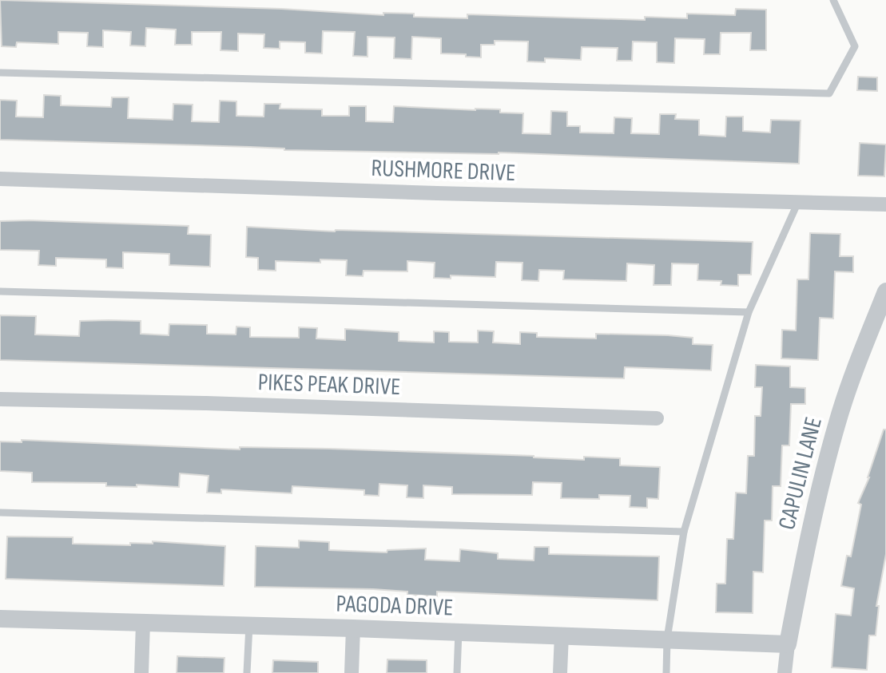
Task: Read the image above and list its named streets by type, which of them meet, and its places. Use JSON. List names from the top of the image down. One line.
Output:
{"streets":{"street":["RUSHMORE DRIVE","PIKES PEAK DRIVE","CAPULIN LANE","PAGODA DRIVE"]},"crossings":[["CAPULIN LANE","PAGODA DRIVE"]]}
